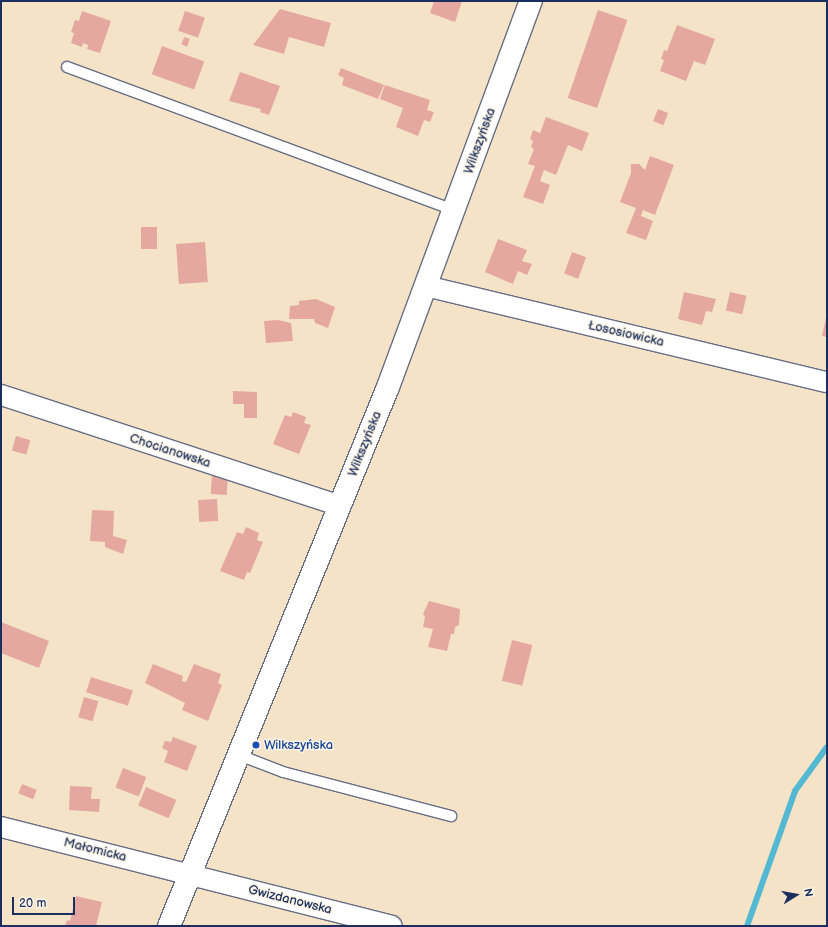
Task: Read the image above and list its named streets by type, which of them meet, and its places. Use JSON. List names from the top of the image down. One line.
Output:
{"streets":{"street":["Wilkszyńska","Łososiowicka","Chocianowska","Małomicka","Gwizdanowska"]},"crossings":[["Wilkszyńska","Łososiowicka"],["Wilkszyńska","Chocianowska"],["Wilkszyńska","Małomicka"],["Wilkszyńska","Gwizdanowska"],["Małomicka","Gwizdanowska"]],"places":["Wilkszyńska"],"scale_bar":"20 m","north":"right"}
